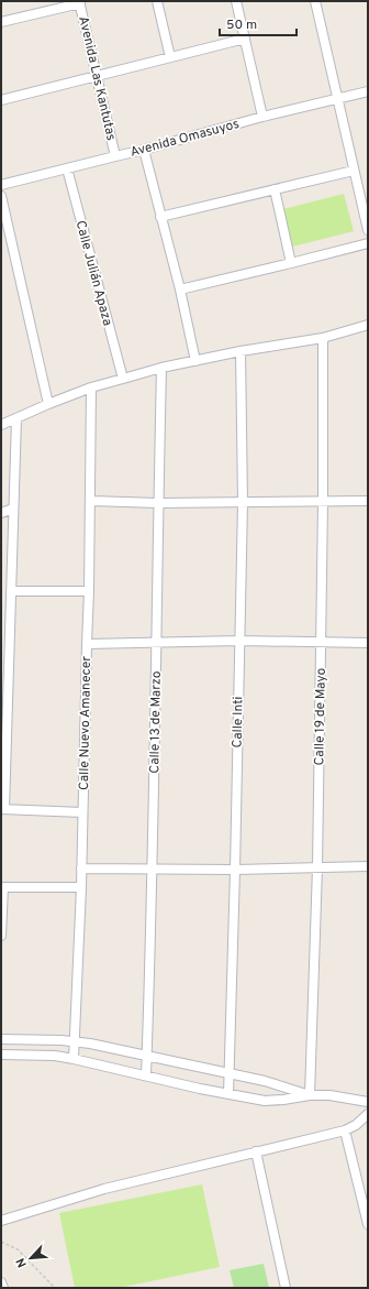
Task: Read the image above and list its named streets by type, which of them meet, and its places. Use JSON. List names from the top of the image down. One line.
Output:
{"streets":{"street":["Avenida Las Kantutas","Avenida Omasuyos","Calle Julián Apaza","Calle 19 de Mayo","Calle 13 de Marzo","Calle Inti","Calle Nuevo Amanecer"]},"crossings":[["Avenida Las Kantutas","Avenida Omasuyos"],["Avenida Omasuyos","Calle Julián Apaza"]],"scale_bar":"50 m","north":"bottom left"}
